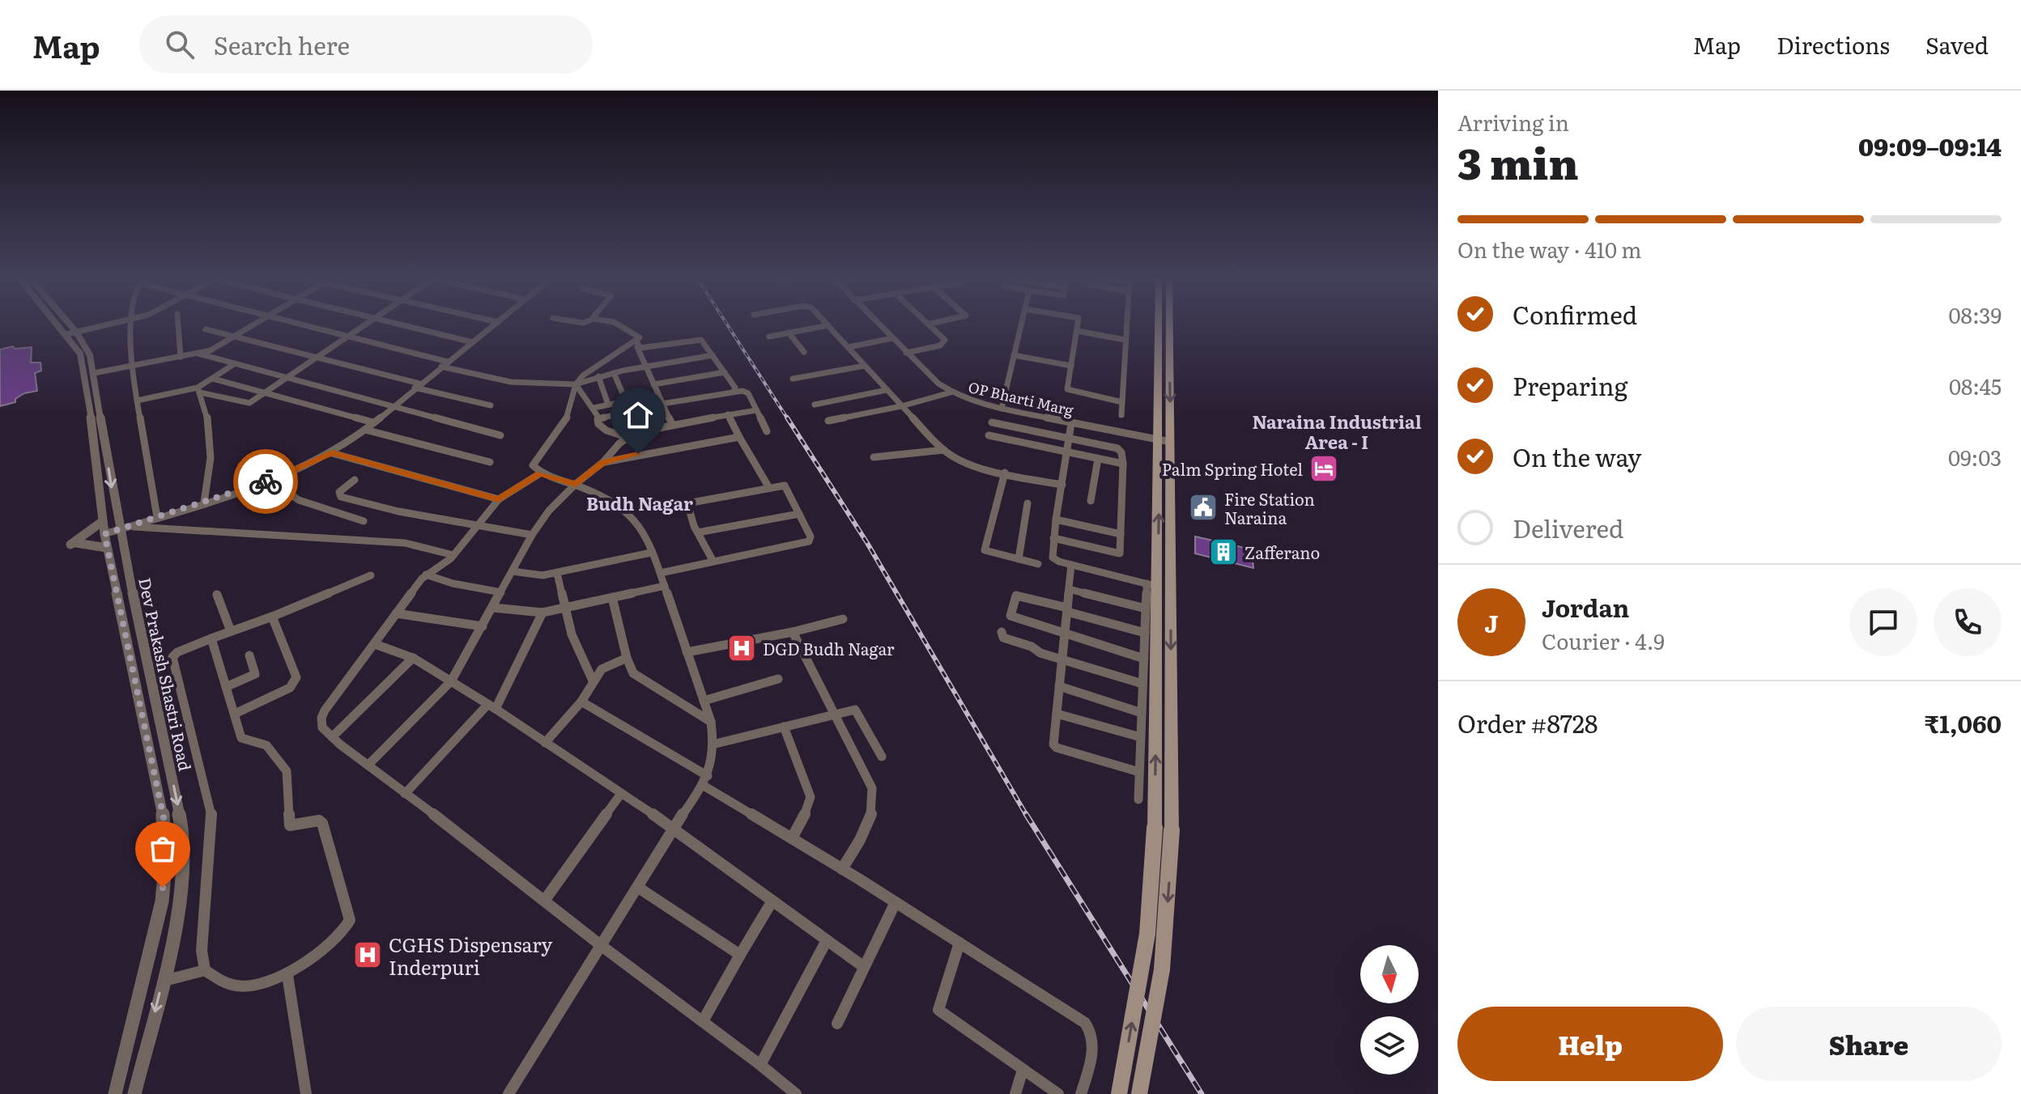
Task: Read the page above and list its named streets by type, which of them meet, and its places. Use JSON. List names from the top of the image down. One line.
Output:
{"streets":{"street":["OP Bharti Marg","Dev Prakash Shastri Road"]},"districts":["Naraina Industrial Area - I","Budh Nagar"],"places":{"hotel":["Palm Spring Hotel"],"public building":["Fire Station Naraina"],"building":["Zafferano"],"hospital":["DGD Budh Nagar","CGHS Dispensary Inderpuri"]},"north":"bottom","page":{"header":"Map","search":"Search here","nav":["Map","Directions","Saved"],"heading":["3 min","Arriving in","09:09–09:14"],"panel":["Jordan","Courier · 4.9","Order #8728","₹1,060"],"bar":"On the way · 410 m","list":[["Confirmed","08:39"],["Preparing","08:45"],["On the way","09:03"],"Delivered"],"round":"J","buttons":["Help","Share"]}}
